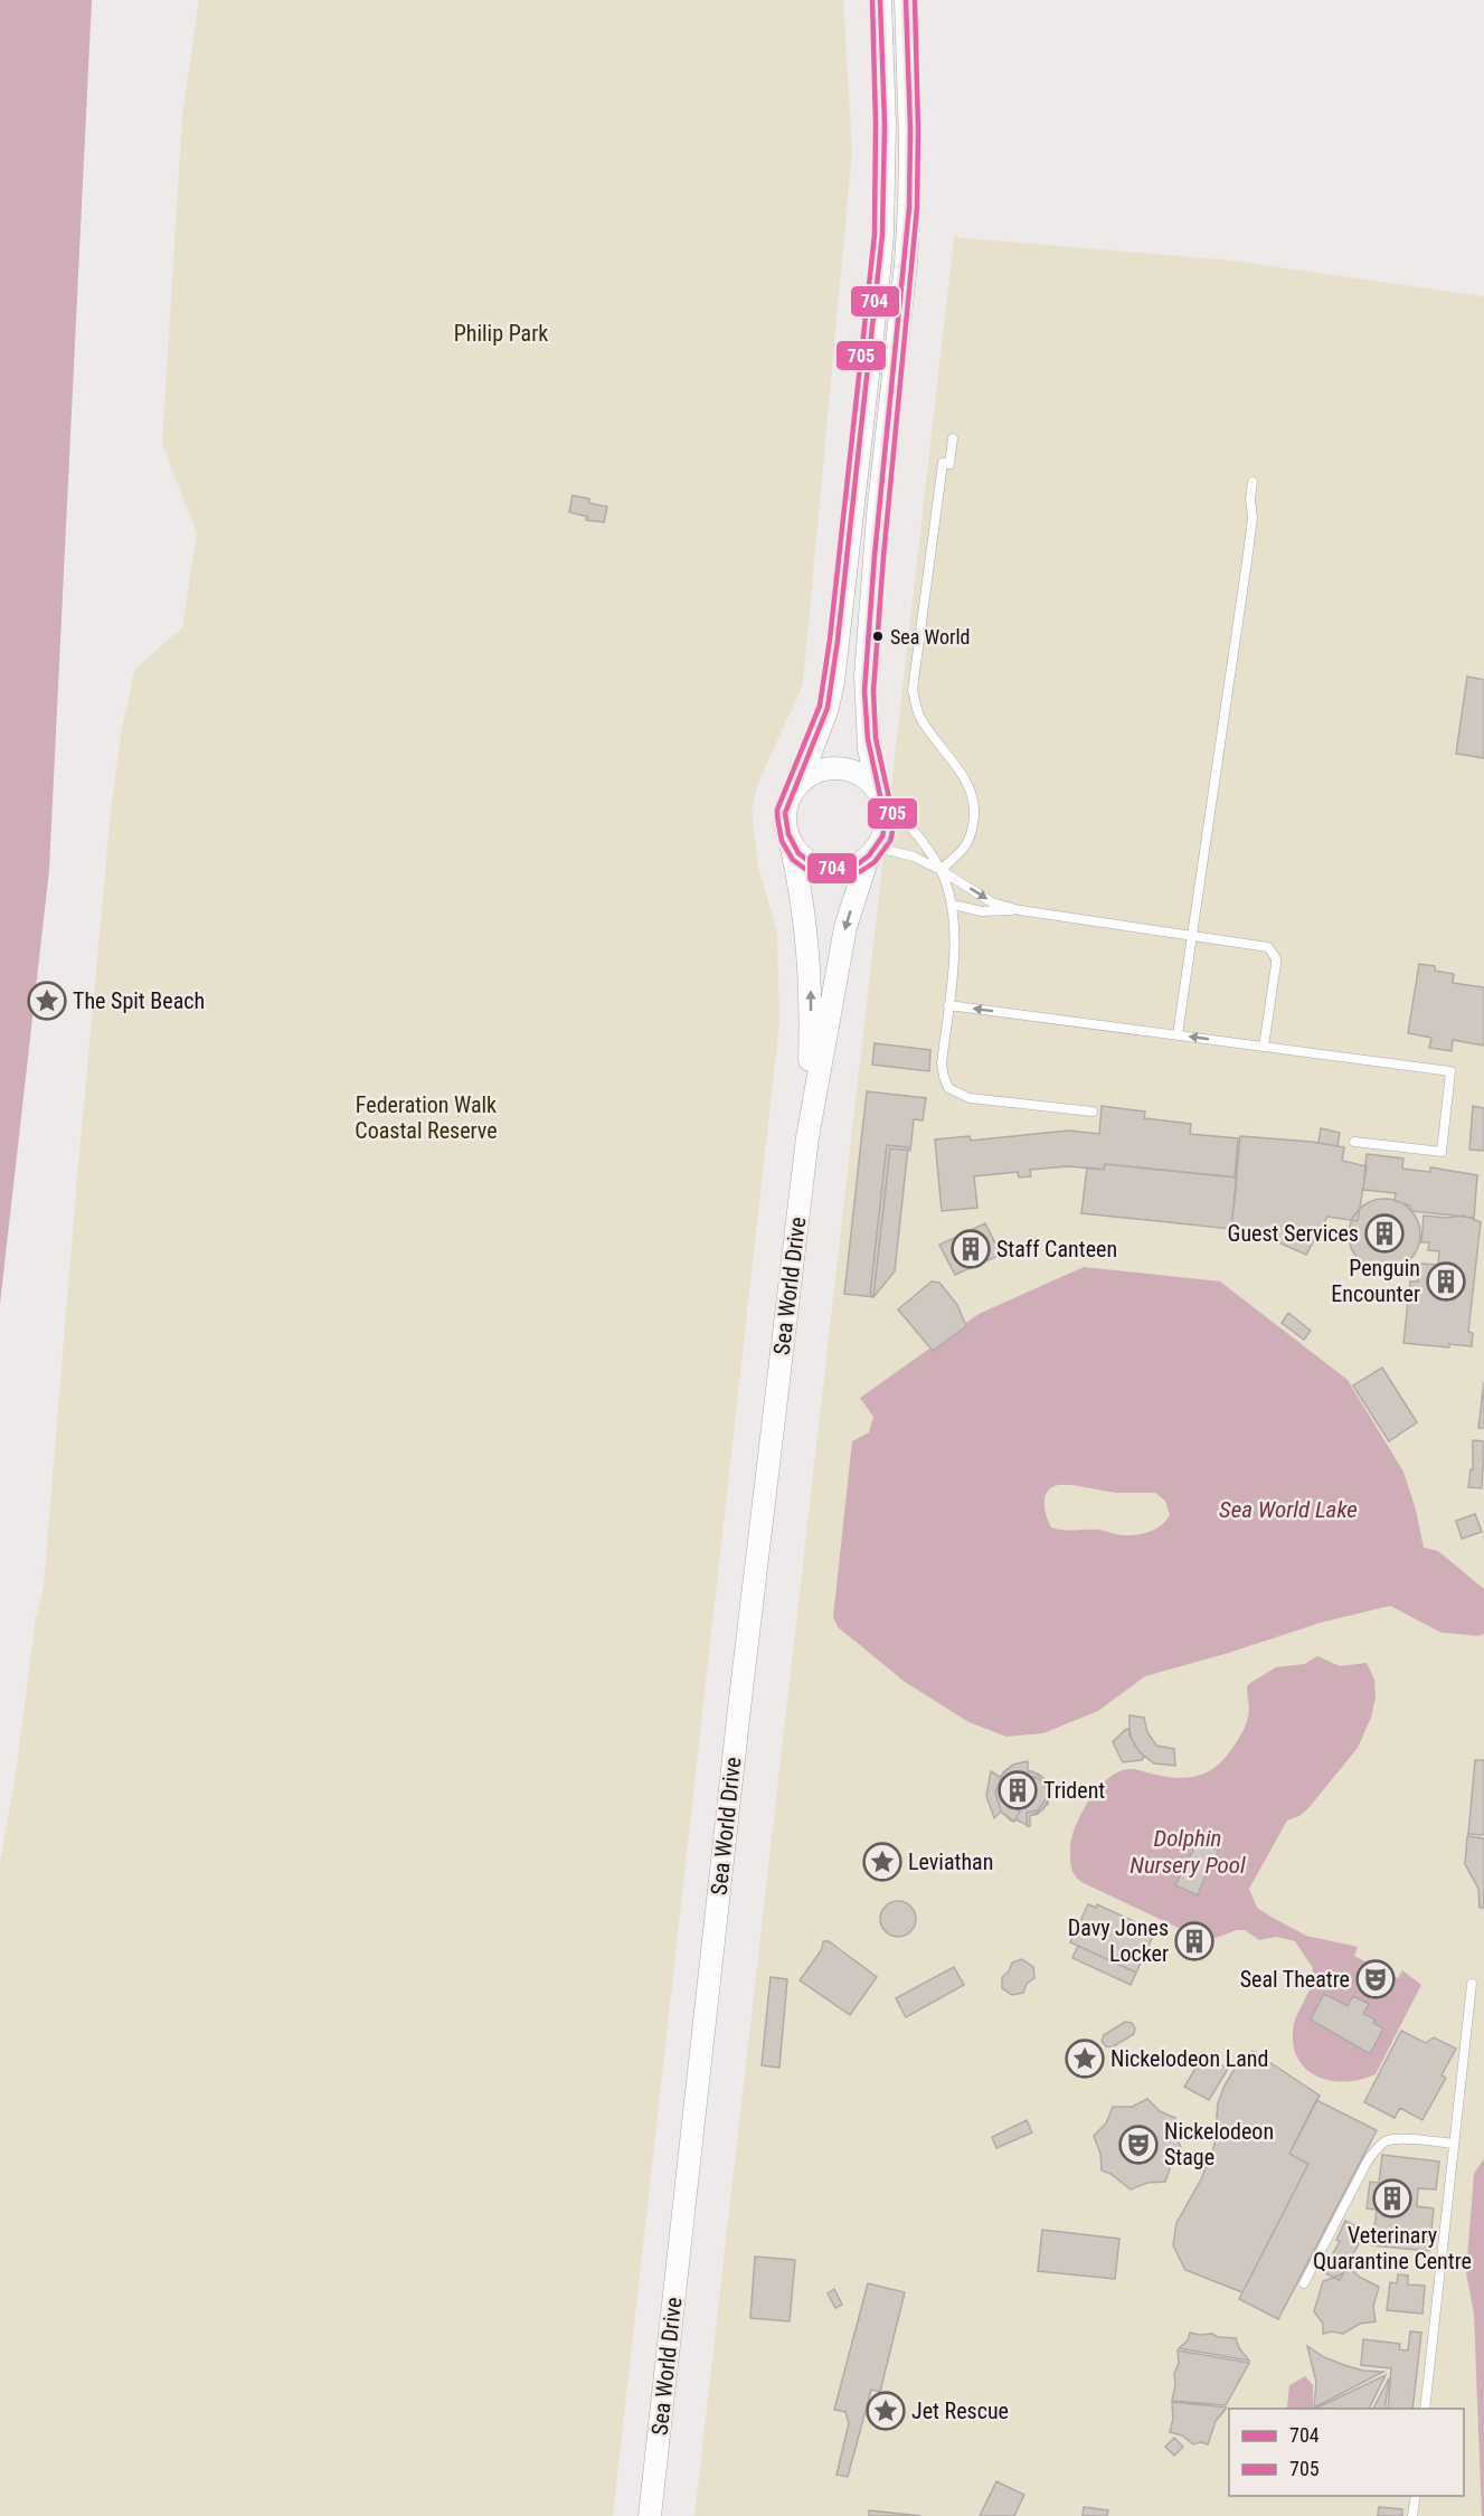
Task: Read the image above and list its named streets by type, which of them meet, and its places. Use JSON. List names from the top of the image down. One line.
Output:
{"streets":{"street":["Sea World Drive"]},"water":["Sea World Lake","Dolphin Nursery Pool"],"parks":["Philip Park","Federation Walk Coastal Reserve"],"places":{"other":["Sea World"],"place":["The Spit Beach","Leviathan","Nickelodeon Land","Jet Rescue"],"building":["Guest Services","Staff Canteen","Penguin Encounter","Trident","Davy Jones Locker","Veterinary Quarantine Centre"],"theatre":["Seal Theatre","Nickelodeon Stage"]},"lines":["transit line 704","transit line 705"],"legend":["704","705"]}
